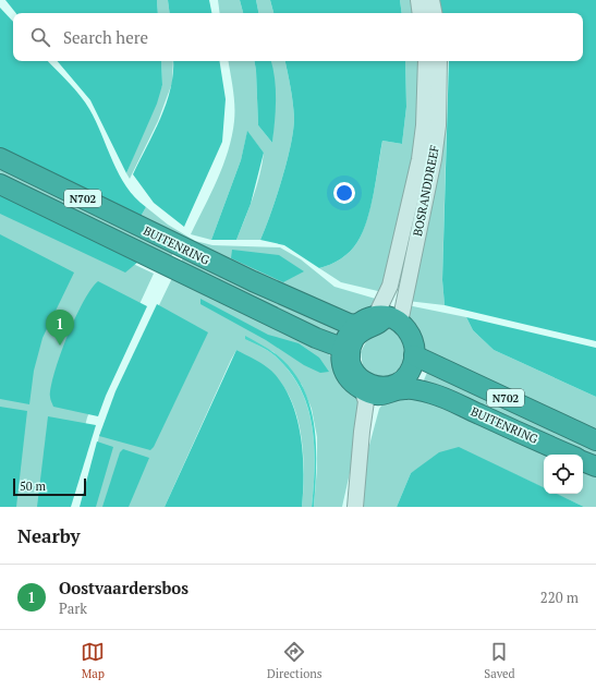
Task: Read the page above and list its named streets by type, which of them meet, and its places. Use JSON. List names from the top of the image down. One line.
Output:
{"streets":{"highway":["N702","BUITENRING"],"main road":["BOSRANDDREEF"]},"crossings":[["BOSRANDDREEF","N702"],["BOSRANDDREEF","BUITENRING"],["N702","BUITENRING"]],"scale_bar":"50 m","page":{"search":"Search here","pins":"1","scale":"50 m","heading":"Nearby","list":[{"mark":"1","name":"Oostvaardersbos","note":"Park","value":"220 m"}],"nav":["Map","Directions","Saved"]}}
